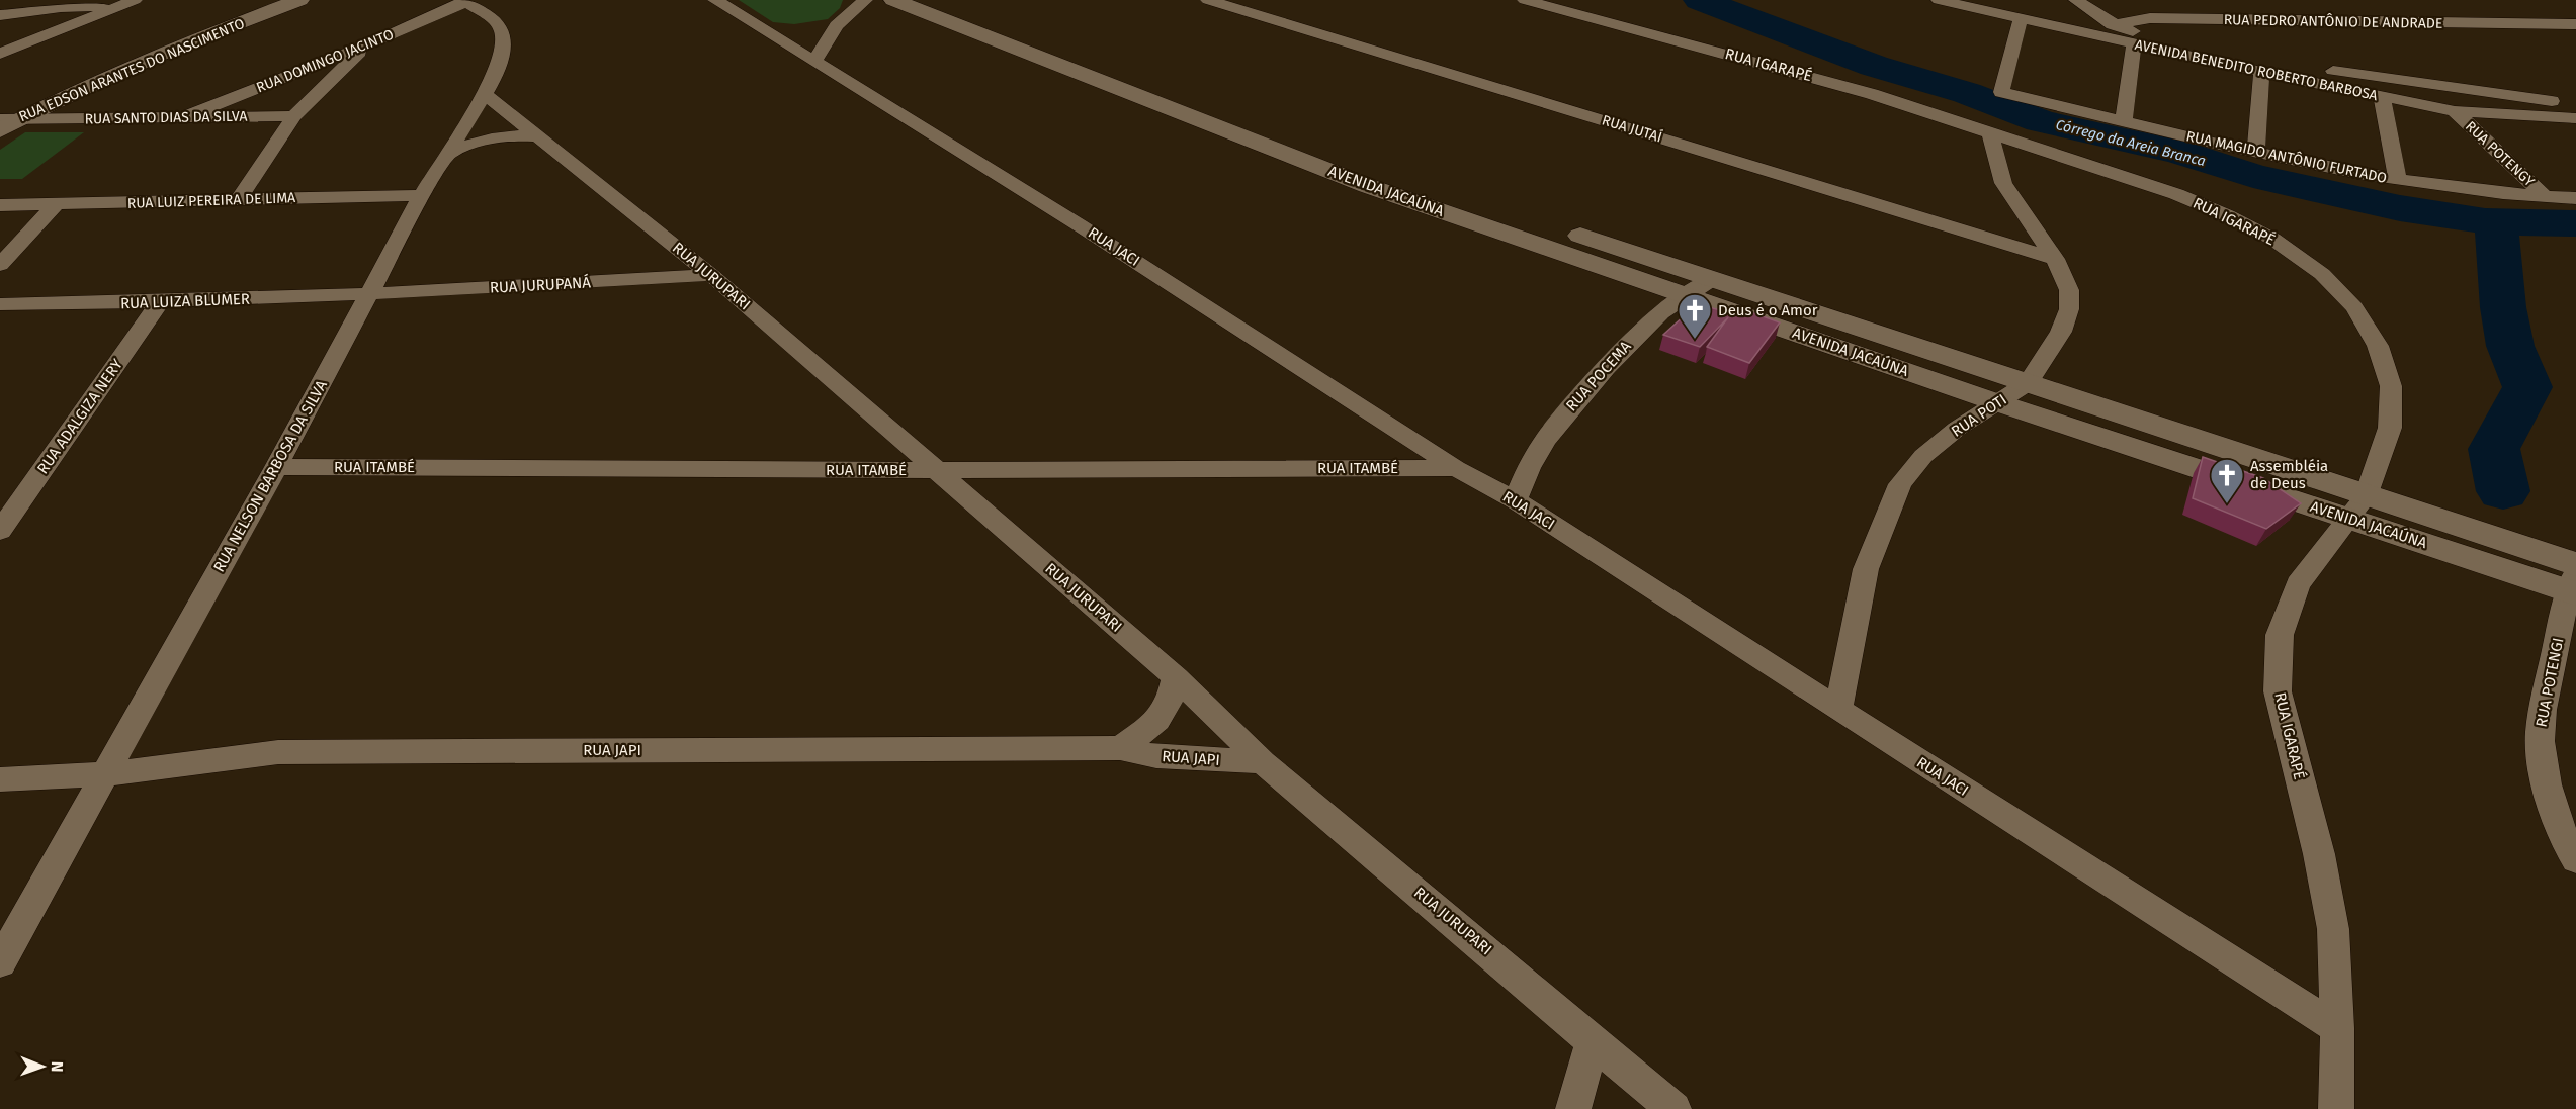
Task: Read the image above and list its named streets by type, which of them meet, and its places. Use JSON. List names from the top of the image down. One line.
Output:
{"streets":{"street":["RUA PEDRO ANTÔNIO DE ANDRADE","RUA DOMINGO JACINTO","RUA IGARAPÉ","RUA EDSON ARANTES DO NASCIMENTO","AVENIDA BENEDITO ROBERTO BARBOSA","RUA SANTO DIAS DA SILVA","RUA JUTAÍ","RUA POTENGY","RUA MAGIDO ANTÔNIO FURTADO","AVENIDA JACAÚNA","RUA LUIZ PEREIRA DE LIMA","RUA JACI","RUA JURUPARI","RUA JURUPANÁ","RUA LUIZA BLUMER","RUA POCEMA","RUA POTI","RUA ADALGIZA NERY","RUA ITAMBÉ","RUA NELSON BARBOSA DA SILVA","RUA POTENGI","RUA JAPI"]},"crossings":[["RUA PEDRO ANTÔNIO DE ANDRADE","AVENIDA BENEDITO ROBERTO BARBOSA"],["RUA DOMINGO JACINTO","RUA SANTO DIAS DA SILVA"],["RUA DOMINGO JACINTO","RUA NELSON BARBOSA DA SILVA"],["RUA IGARAPÉ","AVENIDA JACAÚNA"],["RUA IGARAPÉ","RUA JACI"],["RUA IGARAPÉ","RUA POTI"],["RUA EDSON ARANTES DO NASCIMENTO","RUA SANTO DIAS DA SILVA"],["AVENIDA BENEDITO ROBERTO BARBOSA","RUA POTENGY"],["AVENIDA BENEDITO ROBERTO BARBOSA","RUA MAGIDO ANTÔNIO FURTADO"],["RUA JUTAÍ","RUA POTI"],["RUA POTENGY","RUA MAGIDO ANTÔNIO FURTADO"],["AVENIDA JACAÚNA","RUA POCEMA"],["AVENIDA JACAÚNA","RUA POTI"],["AVENIDA JACAÚNA","RUA POTENGI"],["RUA LUIZ PEREIRA DE LIMA","RUA NELSON BARBOSA DA SILVA"],["RUA JACI","RUA POCEMA"],["RUA JACI","RUA POTI"],["RUA JACI","RUA ITAMBÉ"],["RUA JURUPARI","RUA JURUPANÁ"],["RUA JURUPARI","RUA ITAMBÉ"],["RUA JURUPARI","RUA NELSON BARBOSA DA SILVA"],["RUA JURUPARI","RUA JAPI"],["RUA JURUPANÁ","RUA LUIZA BLUMER"],["RUA JURUPANÁ","RUA NELSON BARBOSA DA SILVA"],["RUA LUIZA BLUMER","RUA ADALGIZA NERY"],["RUA LUIZA BLUMER","RUA NELSON BARBOSA DA SILVA"],["RUA ITAMBÉ","RUA NELSON BARBOSA DA SILVA"],["RUA NELSON BARBOSA DA SILVA","RUA JAPI"]],"water":["Córrego da Areia Branca"],"places":{"church":["Deus é o Amor","Assembléia de Deus"]},"north":"right"}
